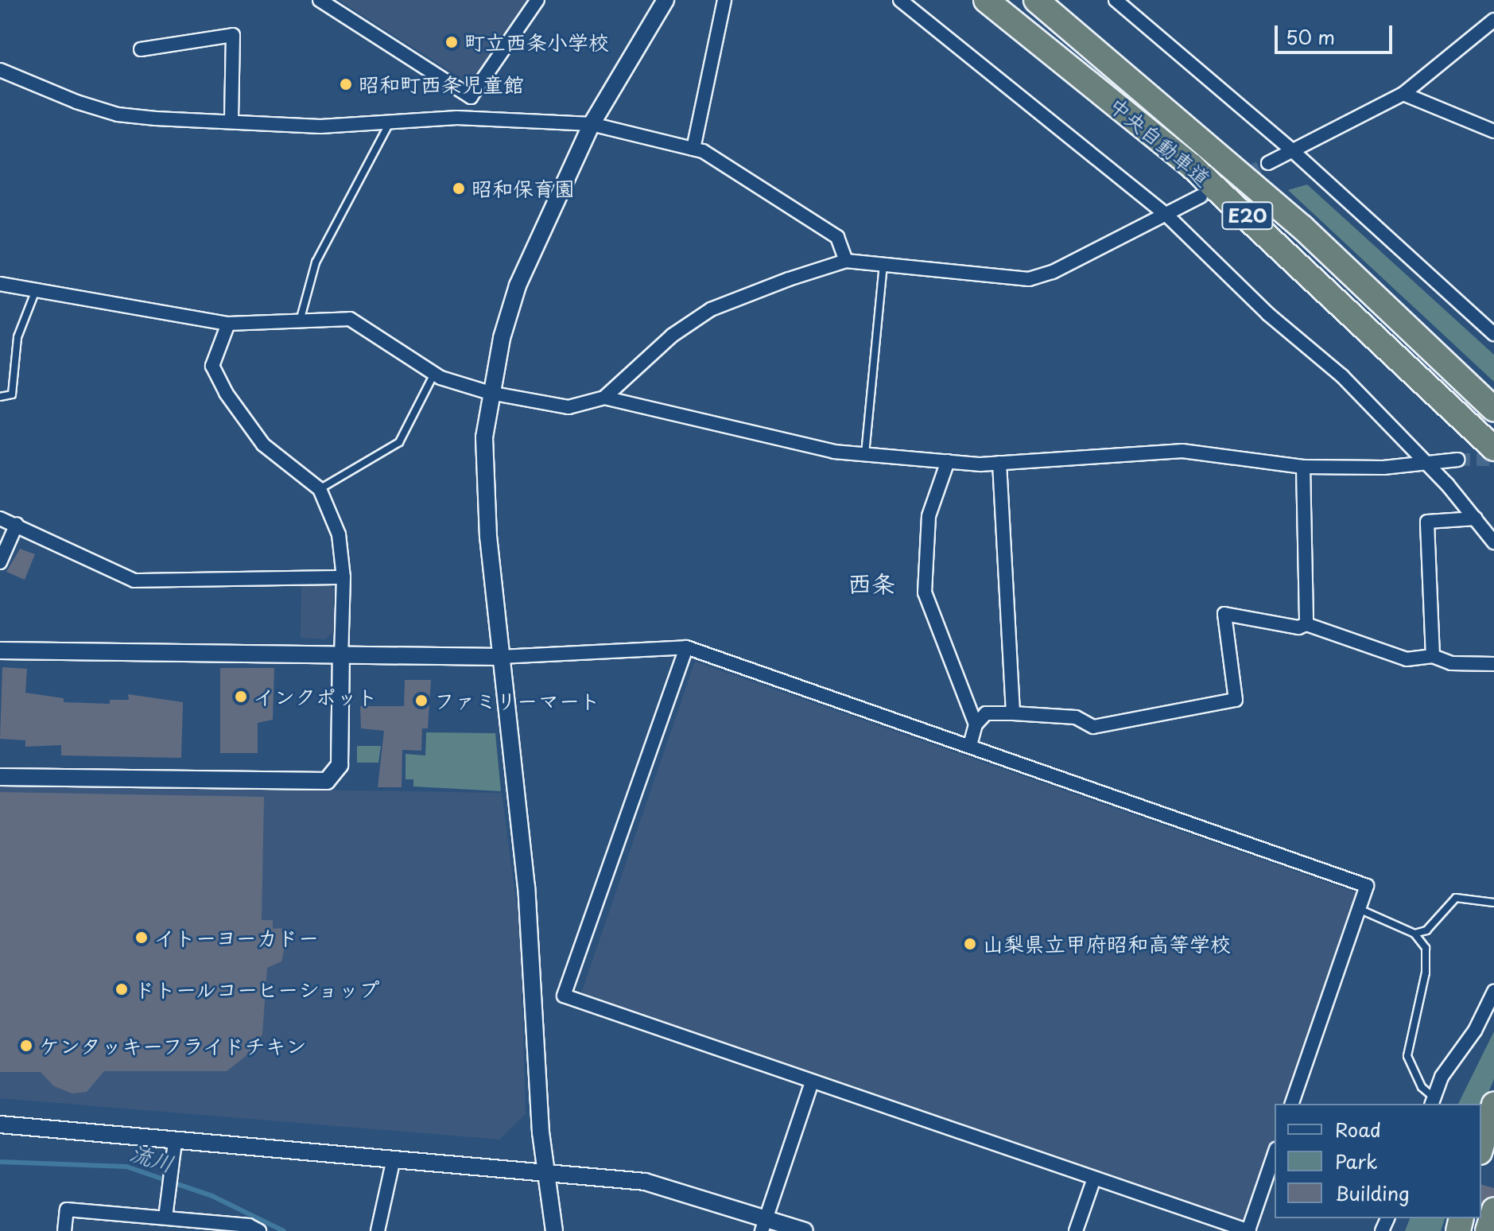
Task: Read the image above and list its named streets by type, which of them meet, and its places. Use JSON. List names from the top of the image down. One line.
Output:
{"streets":{"highway":["中央自動車道","E20"]},"districts":["西条"],"water":["流川"],"places":["町立西条小学校","昭和町西条児童館","昭和保育園","インクポット","ファミリーマート","イトーヨーカドー","山梨県立甲府昭和高等学校","ドトールコーヒーショップ","ケンタッキーフライドチキン"],"legend":["Road","Park","Building"],"scale_bar":"50 m"}
